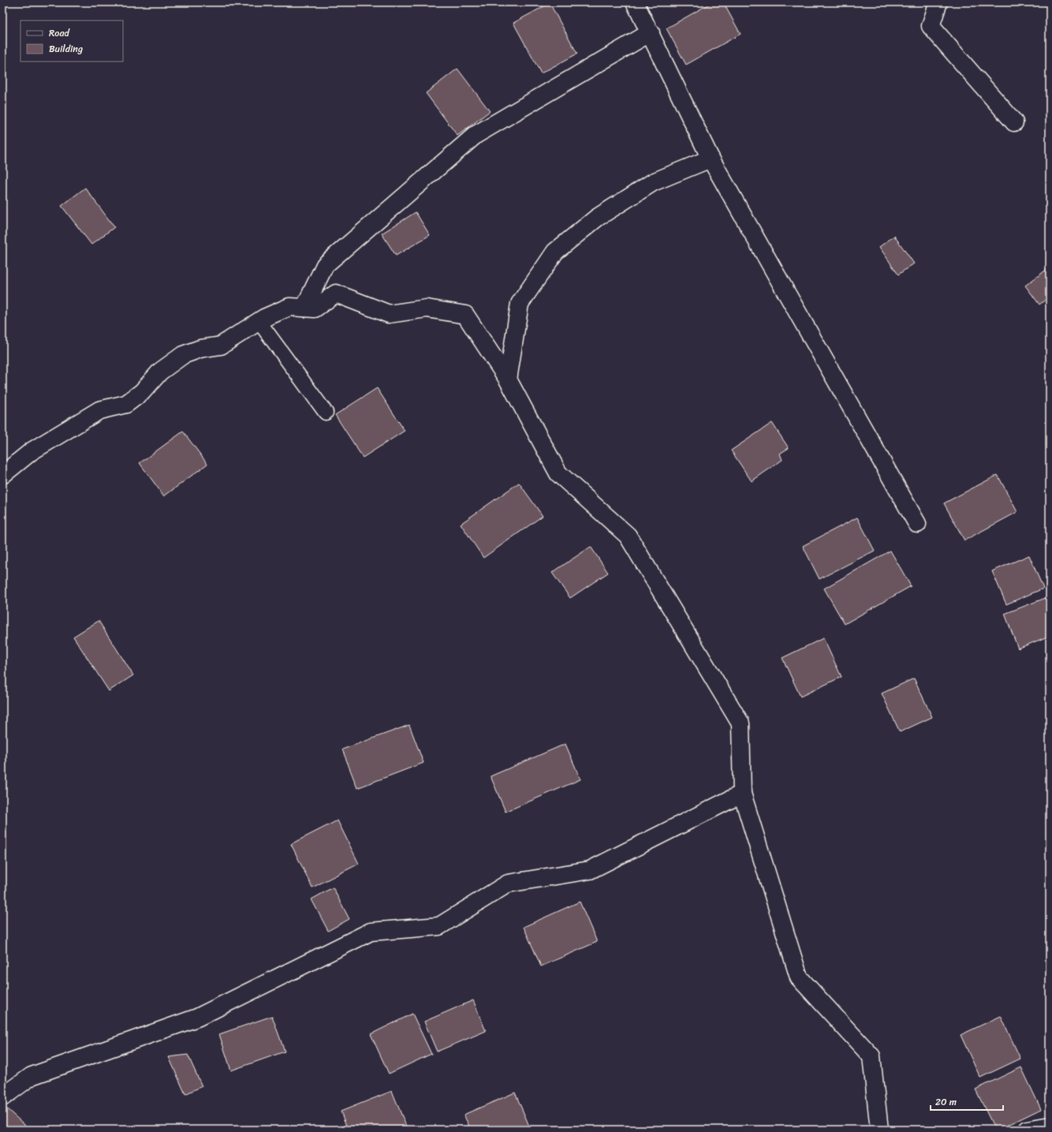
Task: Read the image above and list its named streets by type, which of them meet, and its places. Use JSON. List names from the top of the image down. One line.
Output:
{"legend":["Road","Building"],"scale_bar":"20 m"}
